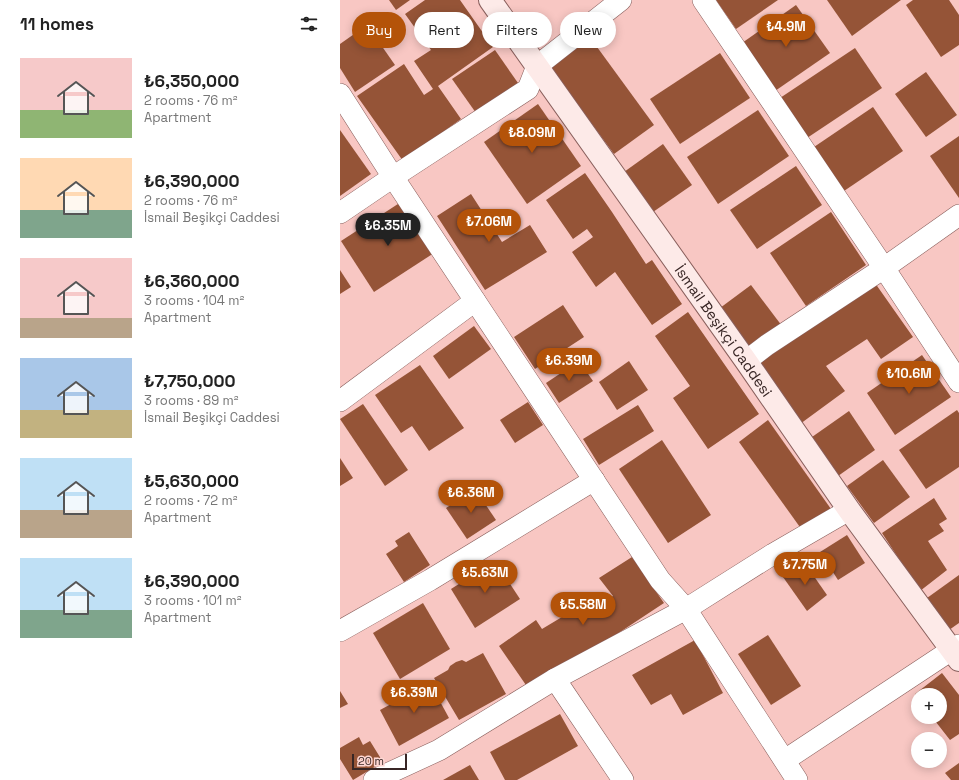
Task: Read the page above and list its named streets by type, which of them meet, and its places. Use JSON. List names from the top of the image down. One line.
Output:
{"streets":{"street":["İsmail Beşikçi Caddesi"]},"scale_bar":"20 m","page":{"heading":"11 homes","chip":["Buy","Rent","Filters","New"],"price":["₺4.9M","₺8.09M","₺7.06M","₺6.35M","₺6.39M","₺10.6M","₺6.36M","₺7.75M","₺5.63M","₺5.58M","₺6.39M"],"list":[{"name":"₺6,350,000","note":"2 rooms · 76 m² · Apartment"},{"name":"₺6,390,000","note":"2 rooms · 76 m² · İsmail Beşikçi Caddesi"},{"name":"₺6,360,000","note":"3 rooms · 104 m² · Apartment"},{"name":"₺7,750,000","note":"3 rooms · 89 m² · İsmail Beşikçi Caddesi"},{"name":"₺5,630,000","note":"2 rooms · 72 m² · Apartment"},{"name":"₺6,390,000","note":"3 rooms · 101 m² · Apartment"}],"map_buttons":["+","−"],"scale":"20 m"}}
